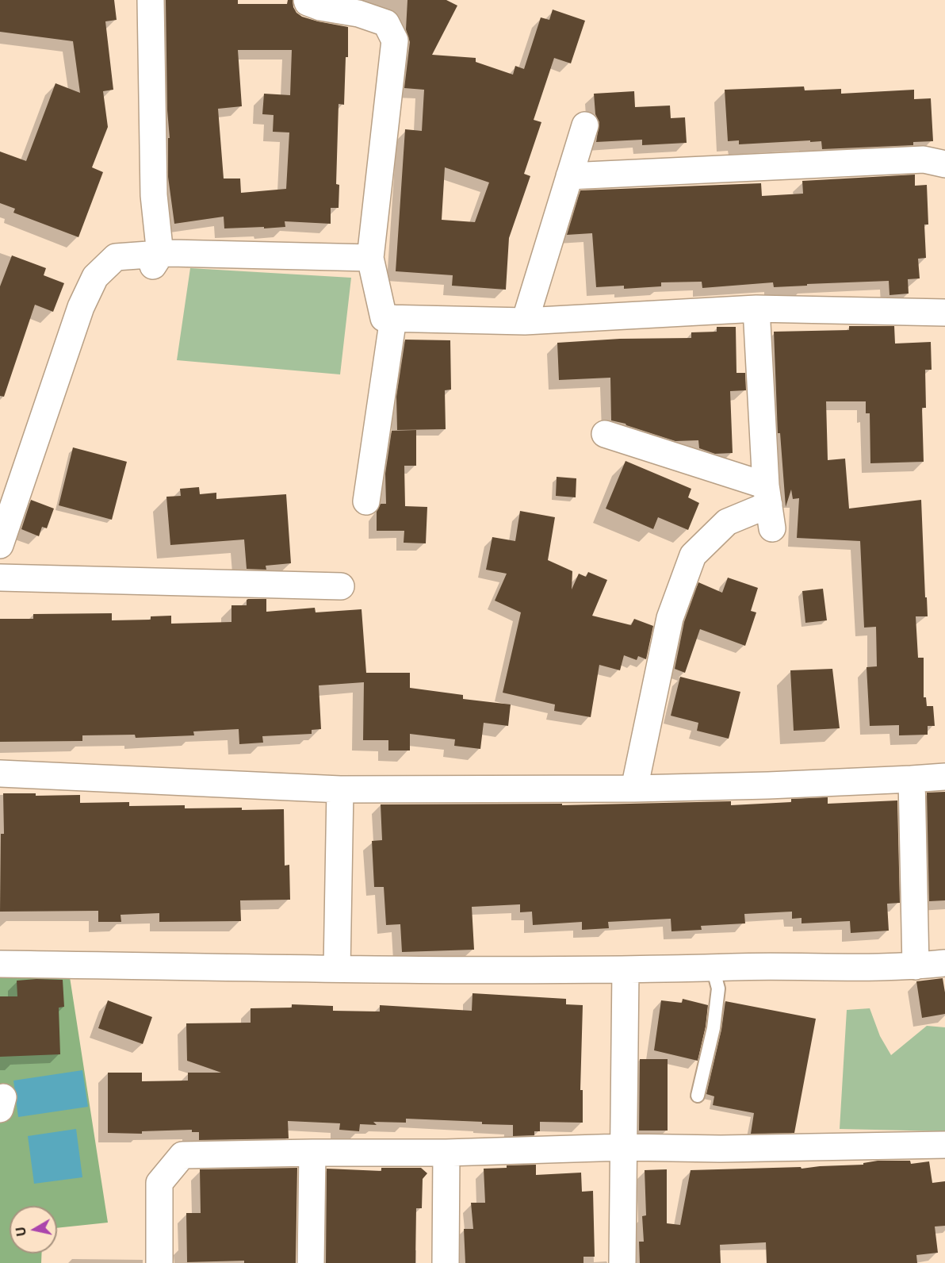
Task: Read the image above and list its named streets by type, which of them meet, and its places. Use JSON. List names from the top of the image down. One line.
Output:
{"north":"left"}
